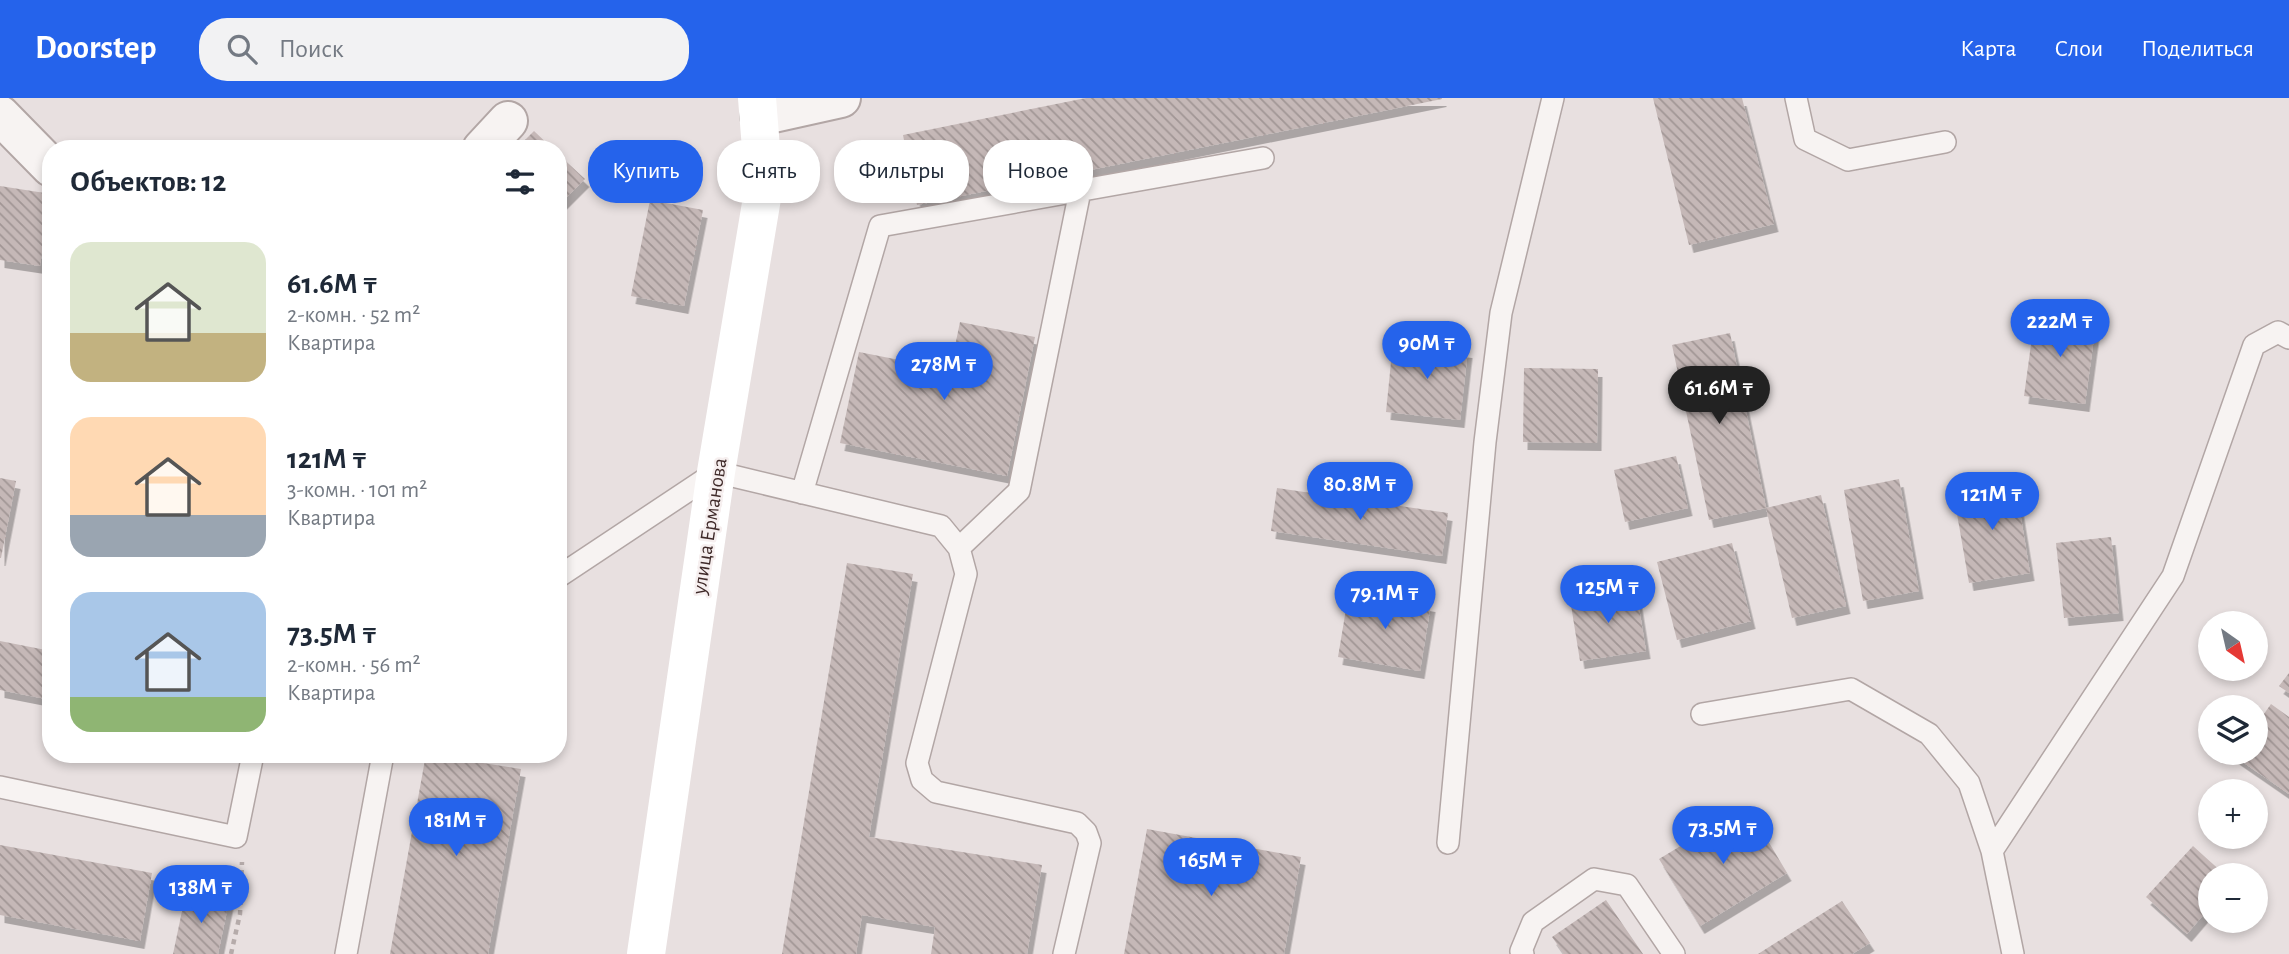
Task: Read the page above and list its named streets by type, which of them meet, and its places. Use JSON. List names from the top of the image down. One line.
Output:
{"streets":{"main road":["улица Ерманова"]},"north":"bottom right","page":{"header":"Doorstep","search":"Поиск","nav":["Карта","Слои","Поделиться"],"chip":["Купить","Снять","Фильтры","Новое"],"heading":"Объектов: 12","list":[{"name":"61.6M ₸","note":"2-комн. · 52 m² · Квартира"},{"name":"121M ₸","note":"3-комн. · 101 m² · Квартира"},{"name":"73.5M ₸","note":"2-комн. · 56 m² · Квартира"}],"price":["222M ₸","90M ₸","278M ₸","61.6M ₸","80.8M ₸","121M ₸","125M ₸","79.1M ₸","181M ₸","73.5M ₸","165M ₸","138M ₸"],"map_buttons":["+","−"]}}
